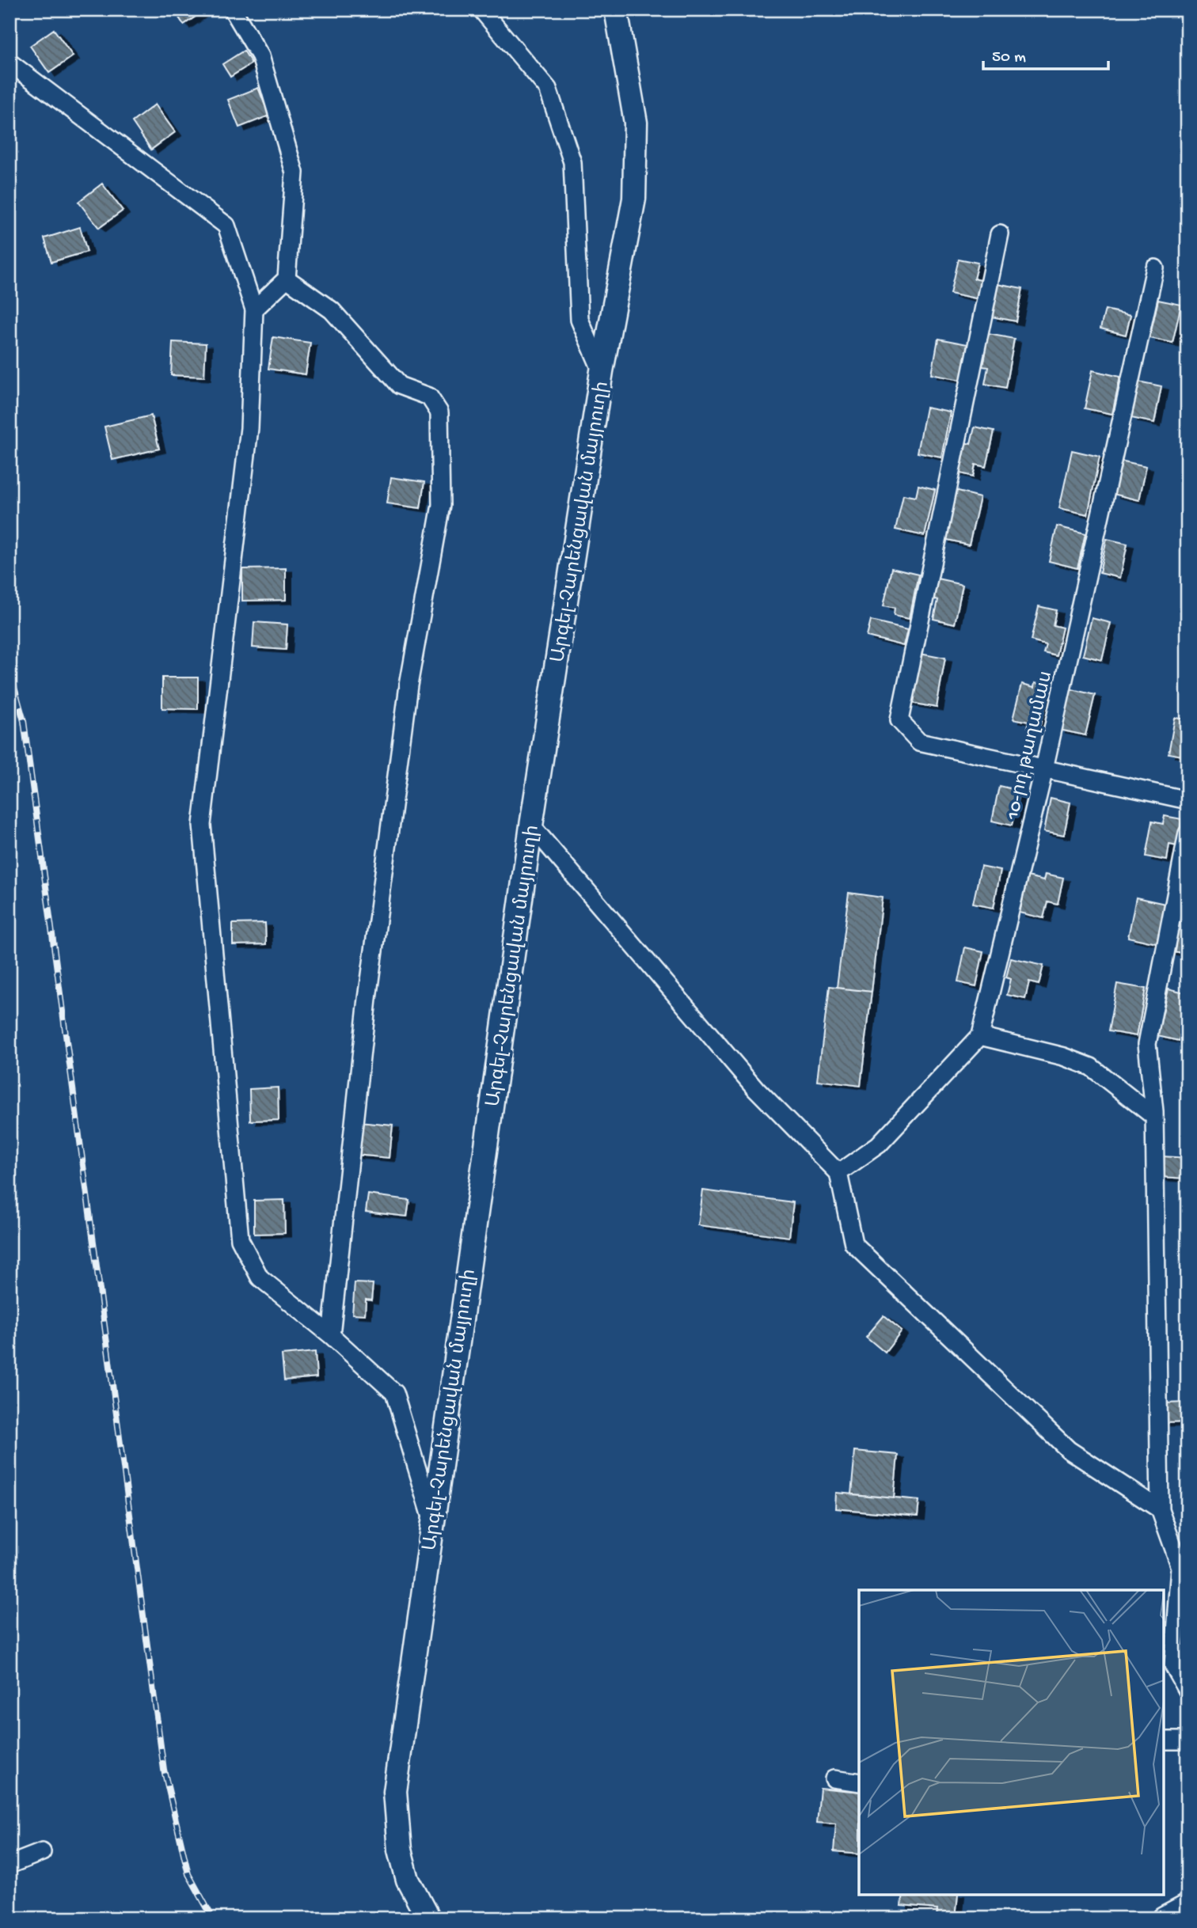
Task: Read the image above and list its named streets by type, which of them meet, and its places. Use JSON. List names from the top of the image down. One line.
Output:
{"streets":{"main road":["Արգել-Չարենցավան մայրուղի"],"street":["10-րդ թաղամաս"]},"scale_bar":"50 m"}
